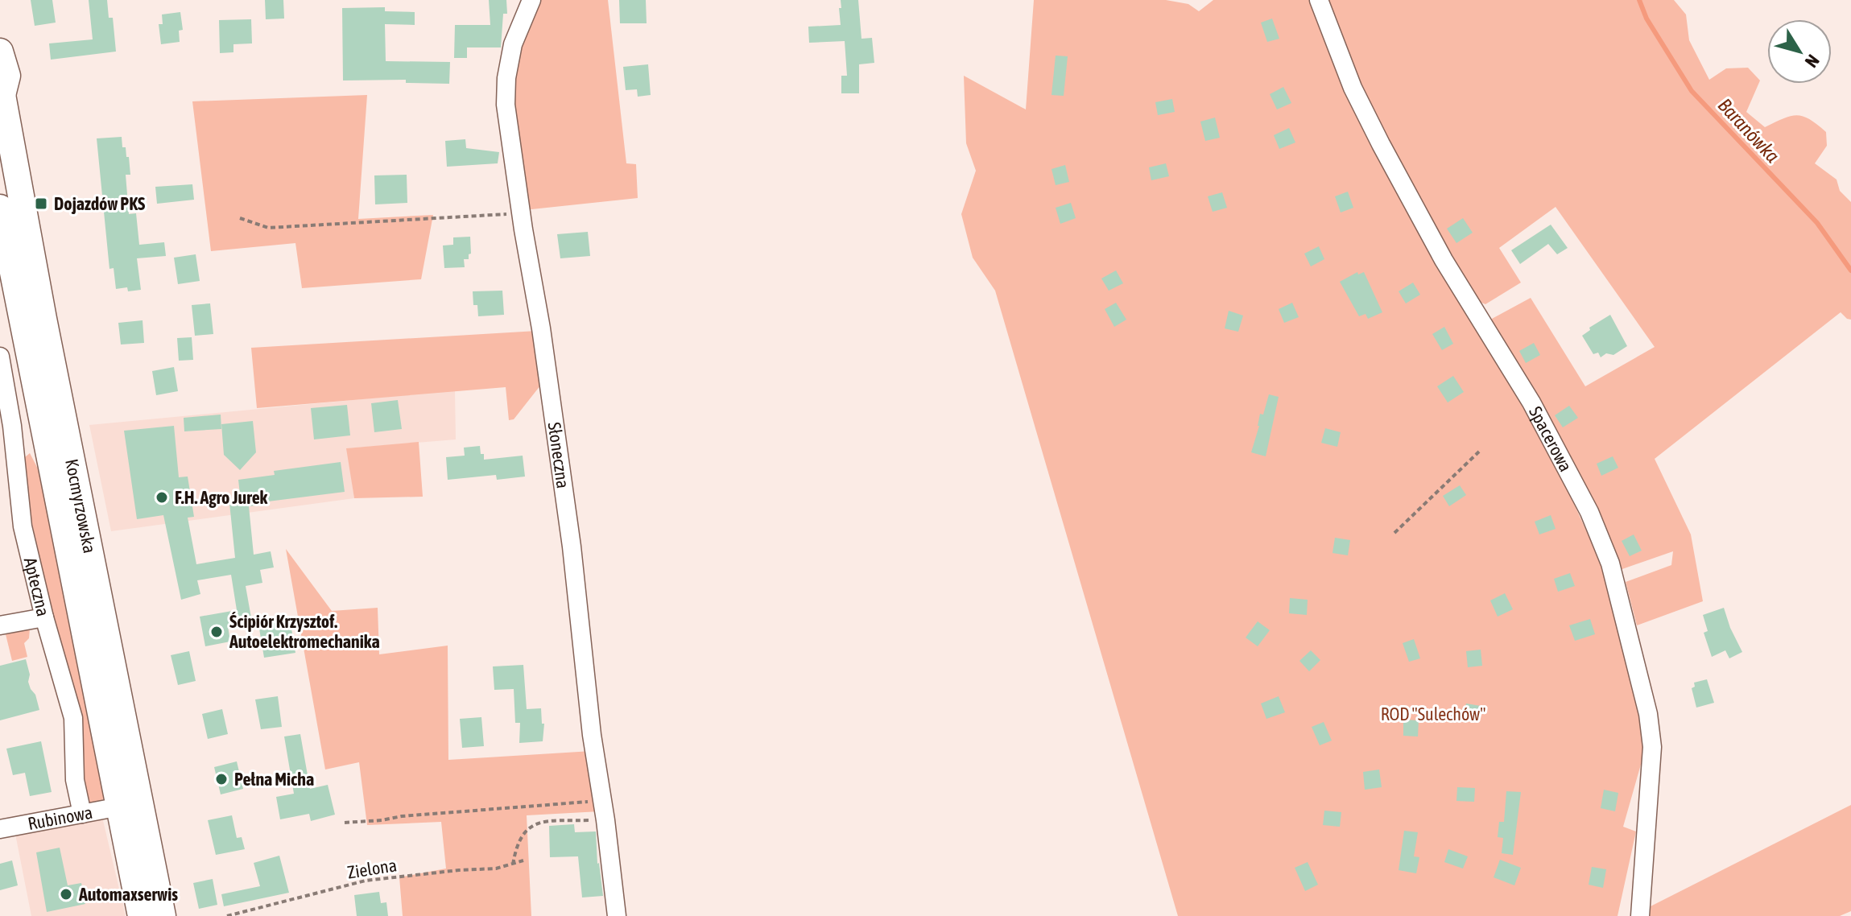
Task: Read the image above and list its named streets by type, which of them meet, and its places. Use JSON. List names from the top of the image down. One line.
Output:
{"streets":{"main road":["Kocmyrzowska"],"street":["Spacerowa","Słoneczna","Apteczna","Rubinowa"],"path":["Zielona"]},"crossings":[["Kocmyrzowska","Rubinowa"],["Apteczna","Rubinowa"]],"water":["Baranówka"],"parks":["ROD \"Sulechów\""],"places":{"transit":["Dojazdów PKS"],"other":["F.H. Agro Jurek","Ścipiór Krzysztof. Autoelektromechanika","Pełna Micha","Automaxserwis"]},"north":"bottom right"}
